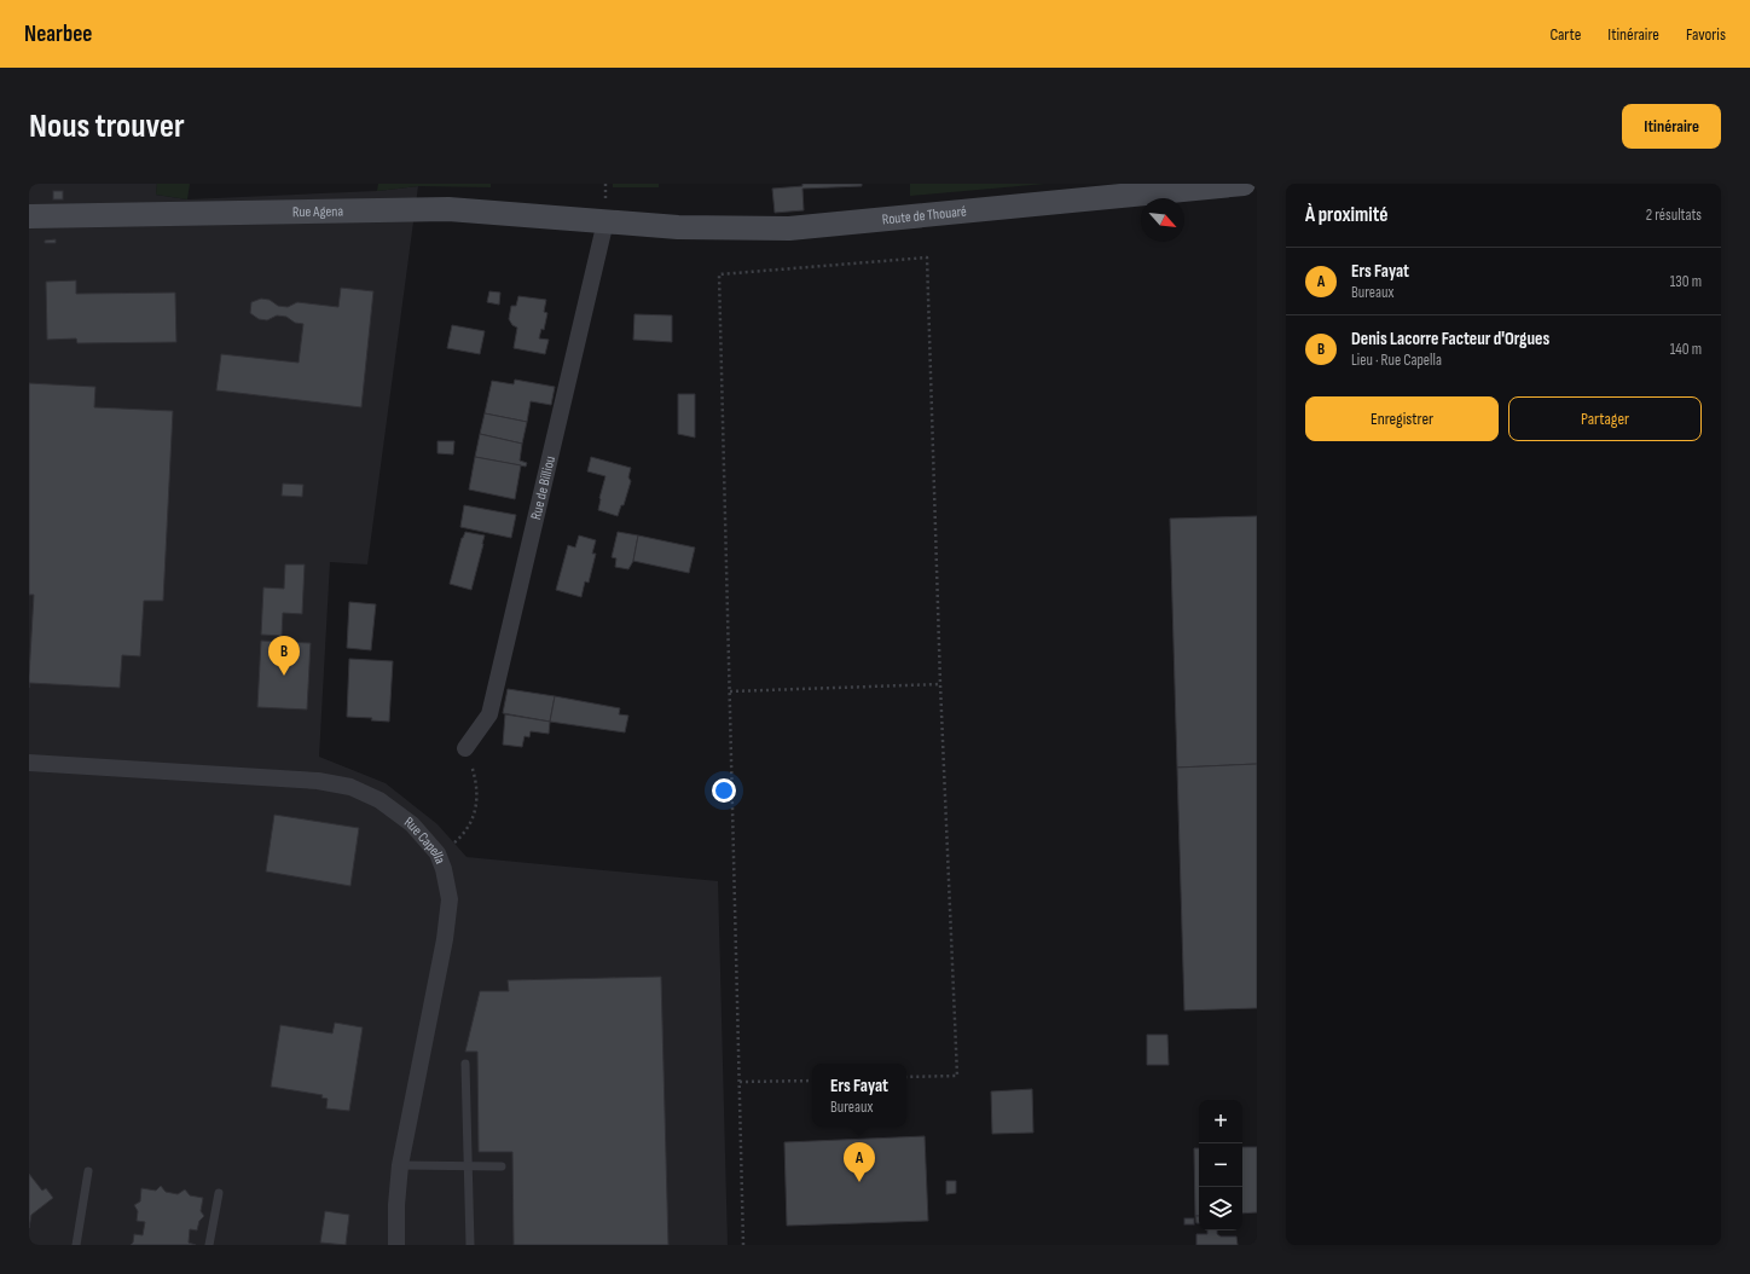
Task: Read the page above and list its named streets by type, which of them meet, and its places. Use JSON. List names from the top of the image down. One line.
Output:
{"streets":{"main road":["Rue Agena","Route de Thouaré"],"street":["Rue de Billiou","Rue Capella"]},"crossings":[["Rue Agena","Route de Thouaré"],["Rue Agena","Rue de Billiou"],["Route de Thouaré","Rue de Billiou"]],"north":"bottom right","page":{"header":"Nearbee","nav":["Carte","Itinéraire","Favoris"],"buttons":["Itinéraire",["Enregistrer","Partager"]],"title":"Nous trouver","heading":["À proximité","2 résultats"],"list":[{"mark":"A","name":"Ers Fayat","note":"Bureaux","value":"130 m"},{"mark":"B","name":"Denis Lacorre Facteur d'Orgues","note":"Lieu · Rue Capella","value":"140 m"}],"pins":["B","A"],"popup":["Ers Fayat","Bureaux"],"map_buttons":["+","−"]}}
